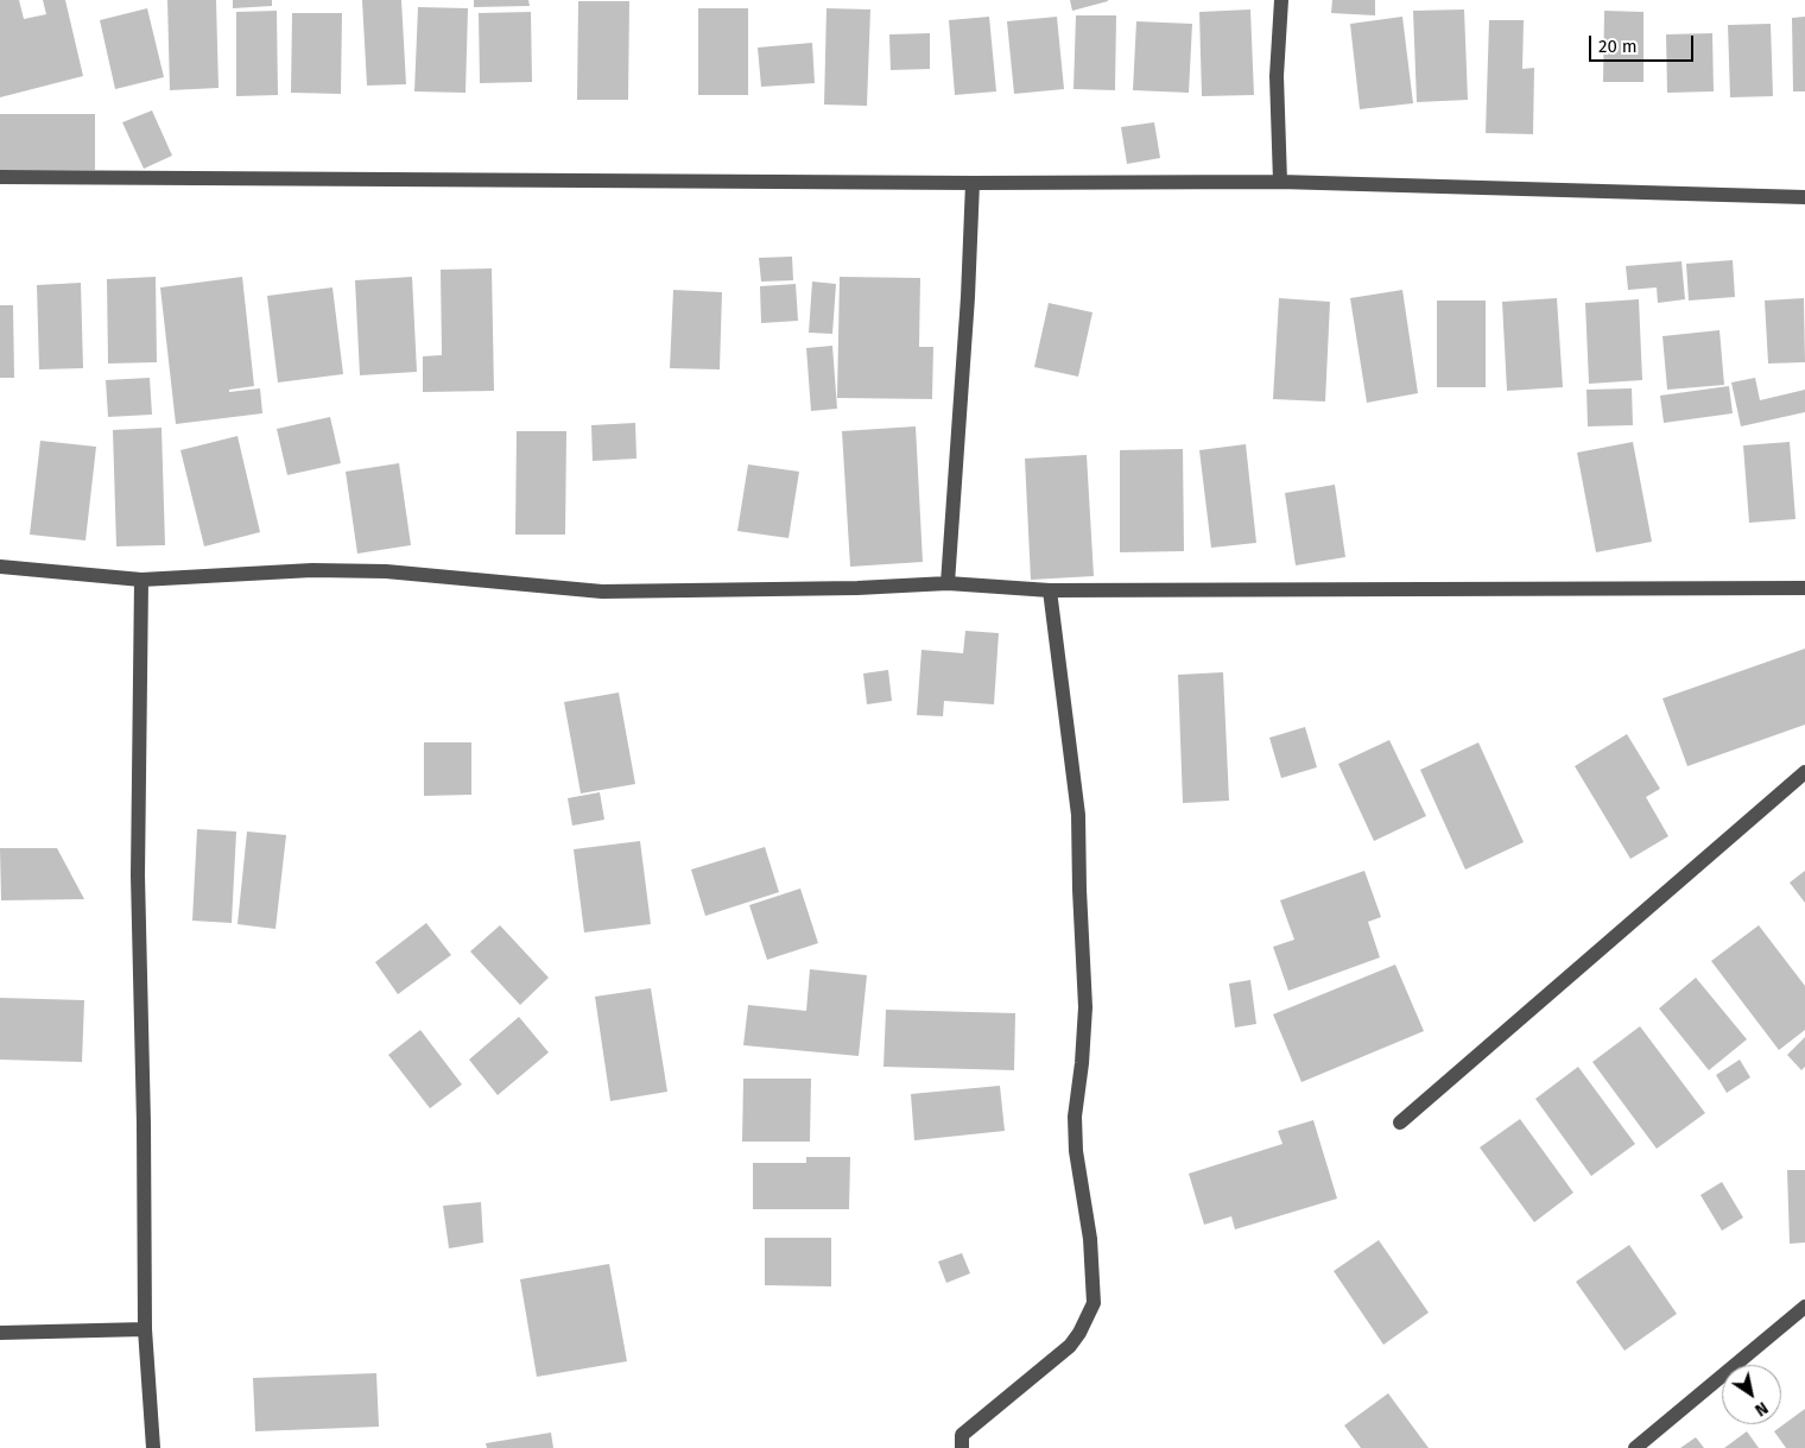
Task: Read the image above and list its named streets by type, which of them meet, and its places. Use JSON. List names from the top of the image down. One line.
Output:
{"scale_bar":"20 m","north":"bottom right"}
